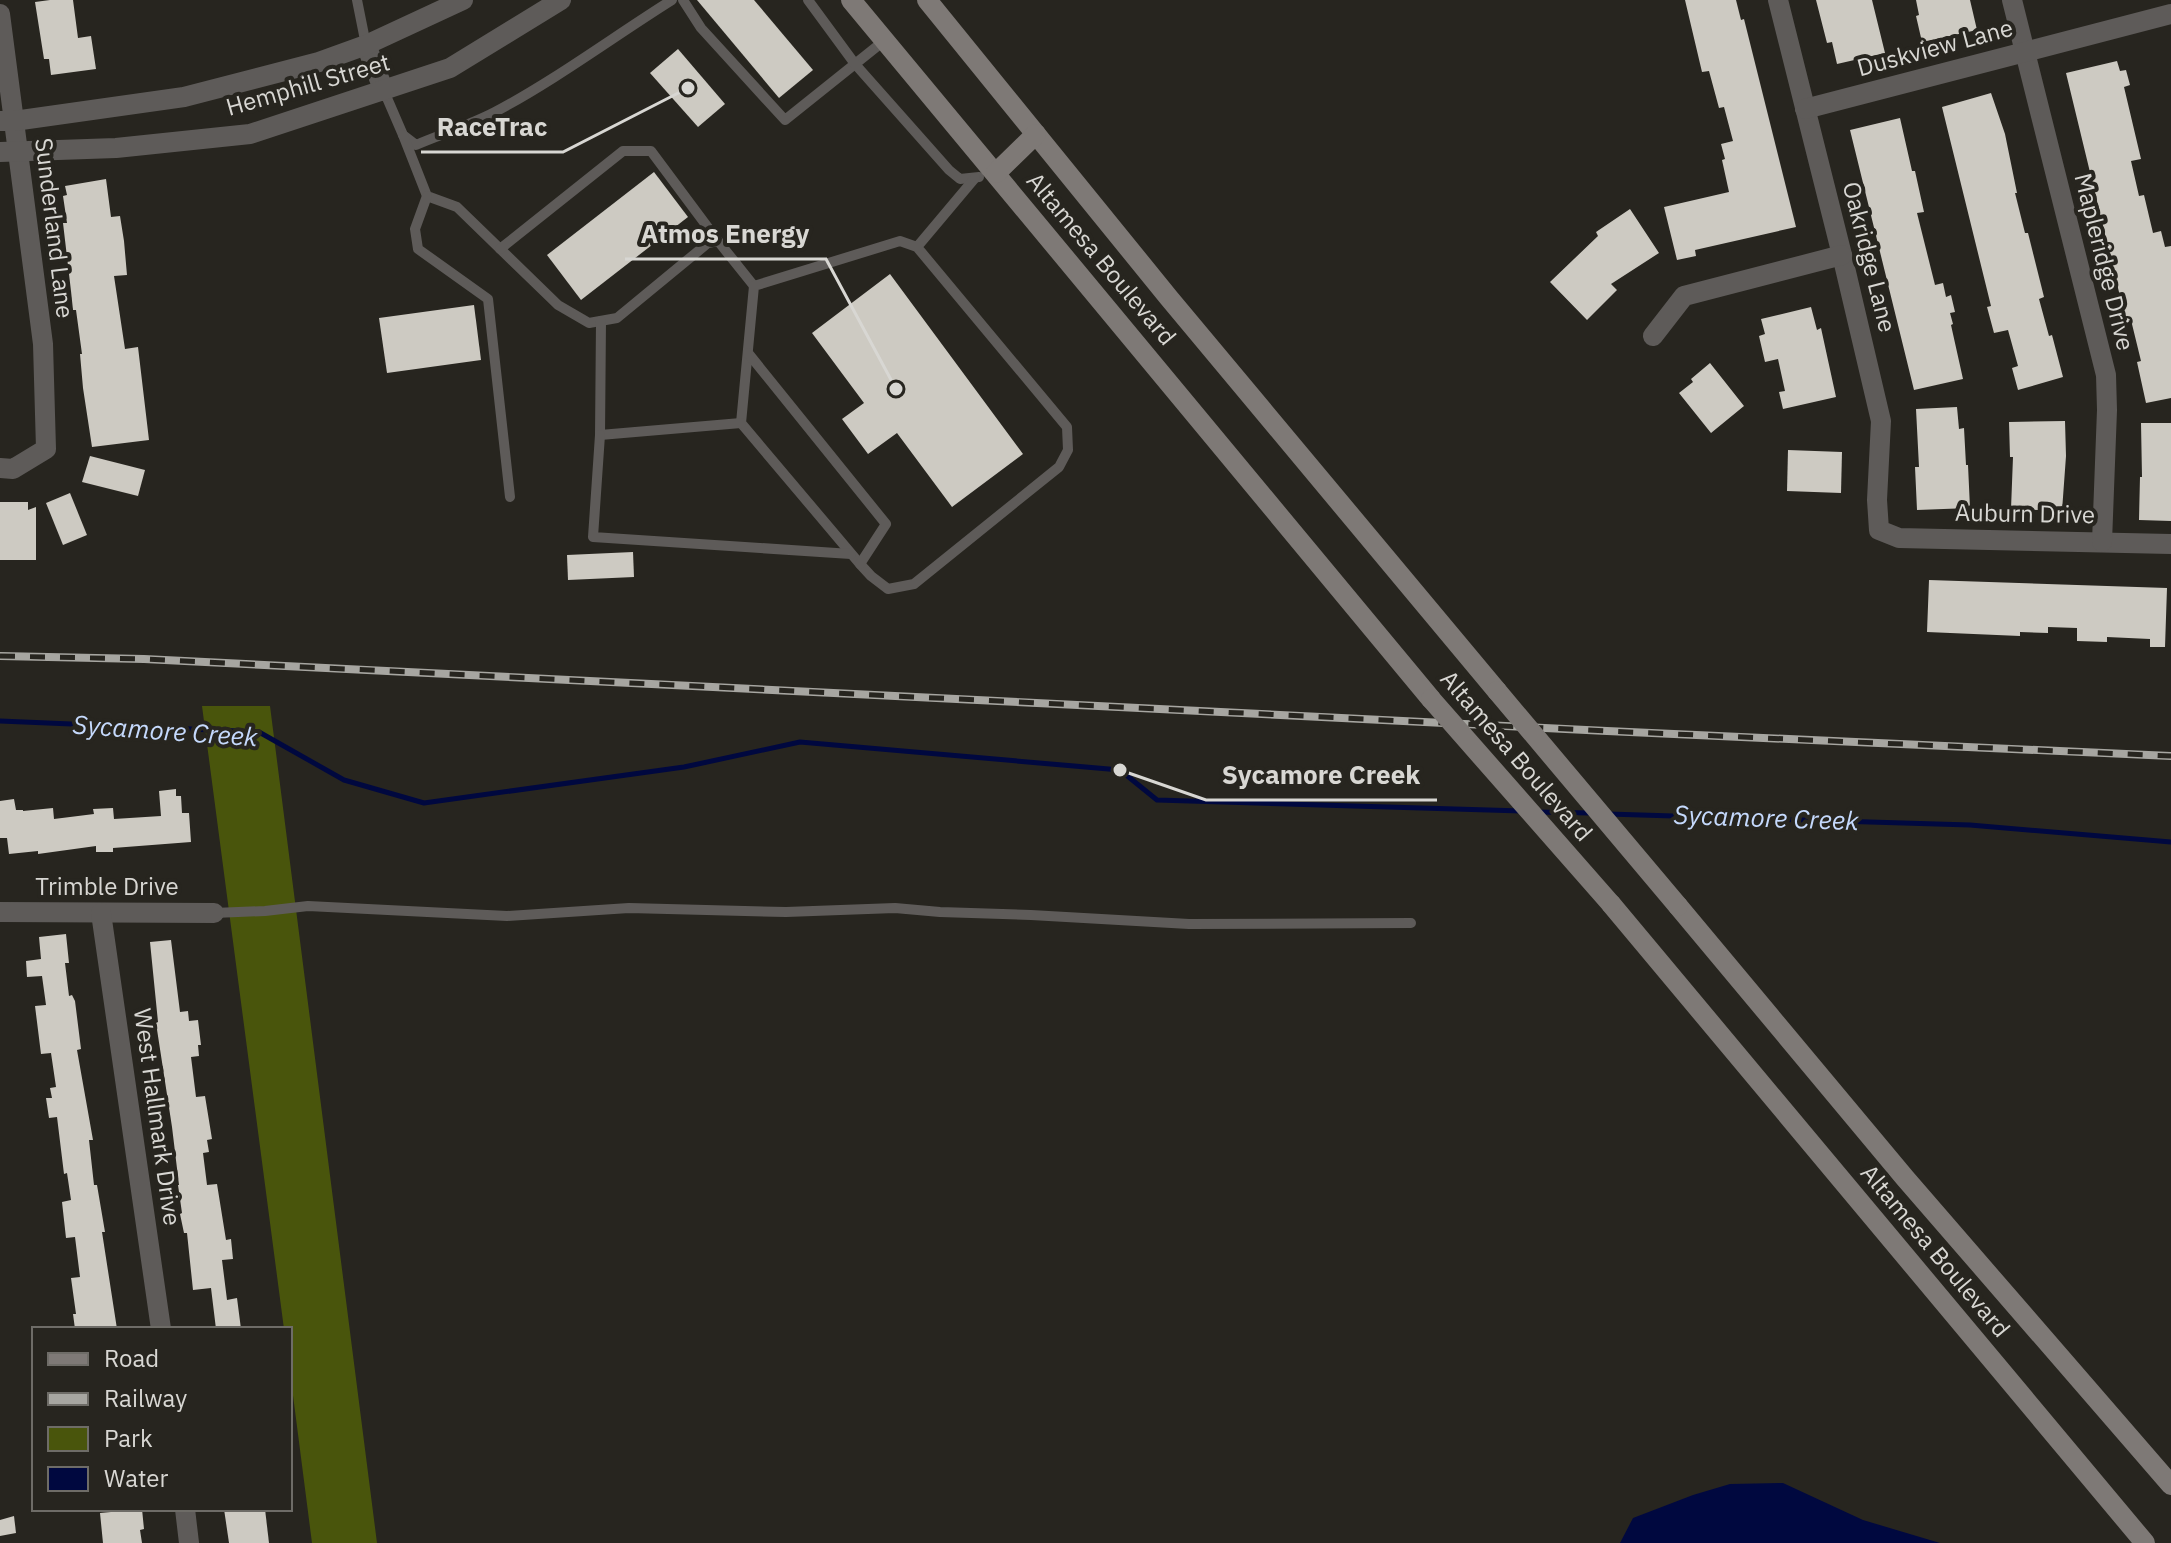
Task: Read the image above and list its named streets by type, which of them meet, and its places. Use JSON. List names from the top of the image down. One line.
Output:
{"streets":{"main road":["Altamesa Boulevard"],"street":["Duskview Lane","Hemphill Street","Sunderland Lane","Oakridge Lane","Mapleridge Drive","Auburn Drive","Trimble Drive","West Hallmark Drive"]},"crossings":[["Duskview Lane","Oakridge Lane"],["Duskview Lane","Mapleridge Drive"],["Hemphill Street","Sunderland Lane"],["Oakridge Lane","Auburn Drive"],["Mapleridge Drive","Auburn Drive"],["Trimble Drive","West Hallmark Drive"]],"water":["Sycamore Creek"],"places":["RaceTrac","Atmos Energy","Sycamore Creek"],"legend":["Road","Railway","Park","Water"]}
